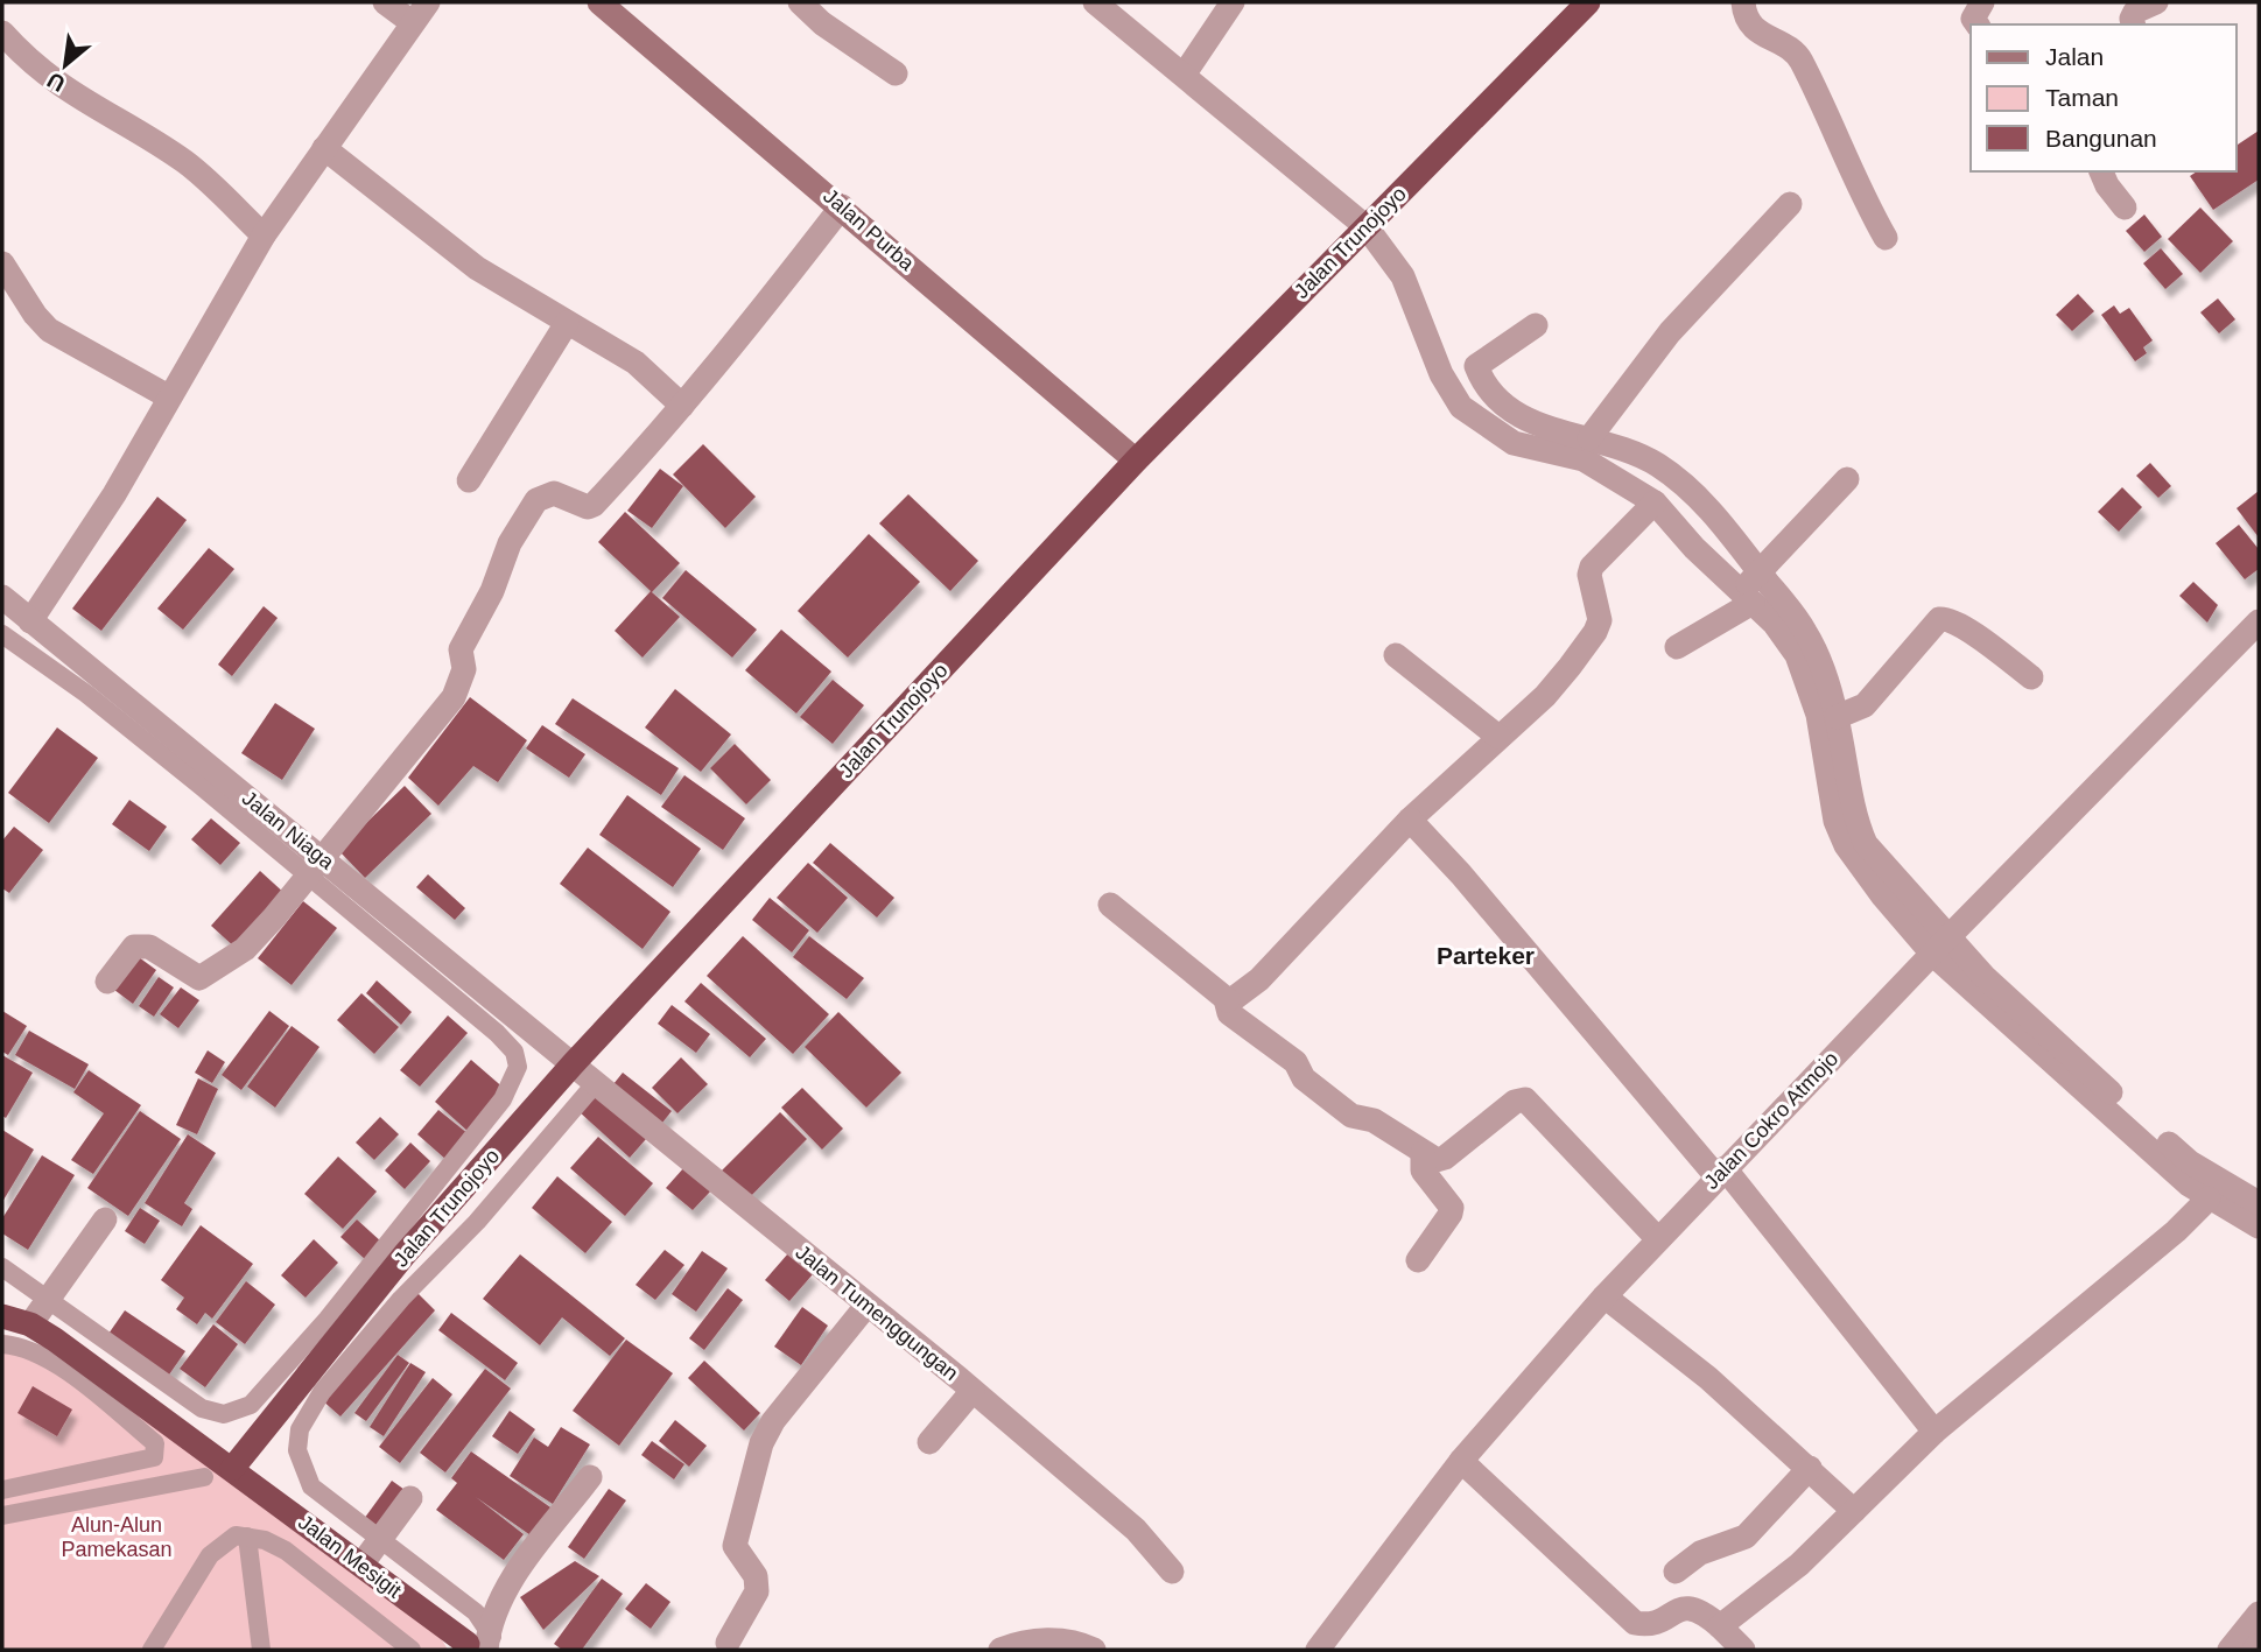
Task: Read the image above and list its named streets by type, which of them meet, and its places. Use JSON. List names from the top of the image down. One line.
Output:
{"streets":{"highway":["Jalan Trunojoyo","Jalan Mesigit"],"main road":["Jalan Purba"],"street":["Jalan Niaga","Jalan Cokro Atmojo","Jalan Tumenggungan"]},"crossings":[["Jalan Purba","Jalan Trunojoyo"],["Jalan Trunojoyo","Jalan Niaga"],["Jalan Trunojoyo","Jalan Tumenggungan"],["Jalan Trunojoyo","Jalan Mesigit"],["Jalan Niaga","Jalan Tumenggungan"]],"districts":["Parteker"],"parks":["Alun-Alun Pamekasan"],"legend":["Jalan","Taman","Bangunan"],"north":"bottom left"}
